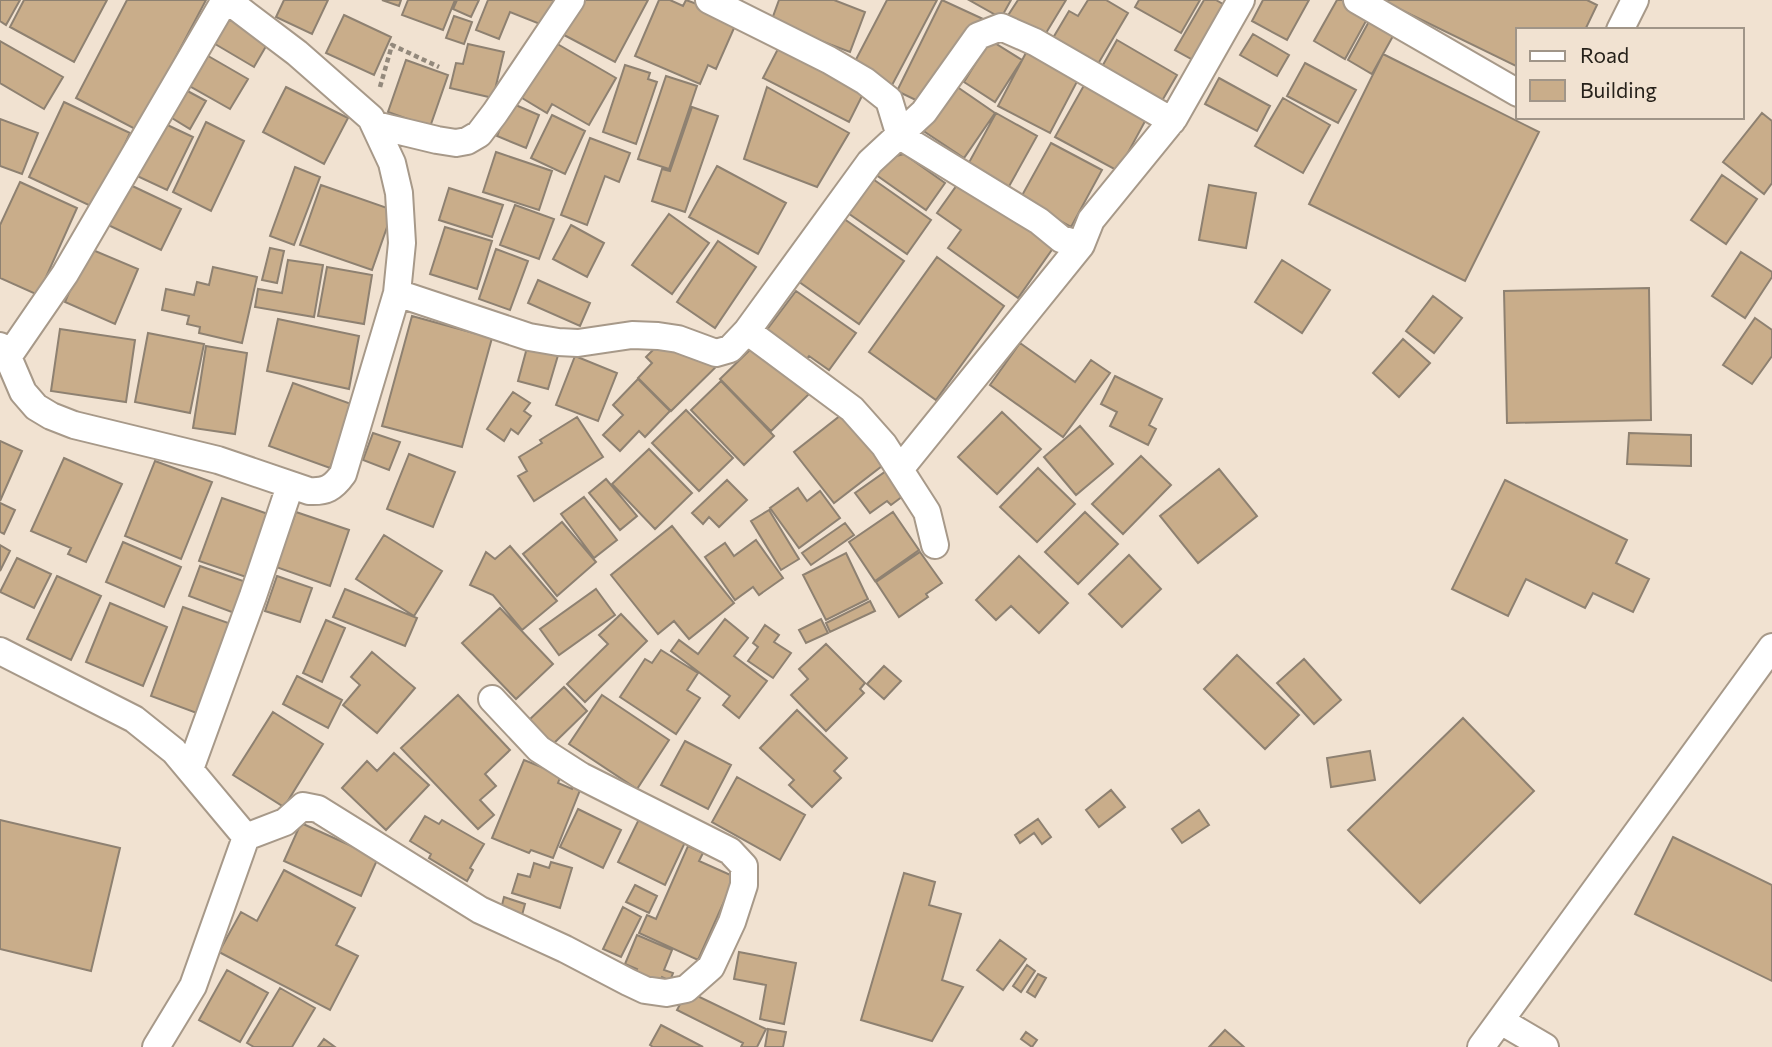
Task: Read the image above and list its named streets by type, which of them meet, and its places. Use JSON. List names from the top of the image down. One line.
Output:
{"legend":["Road","Building"]}
